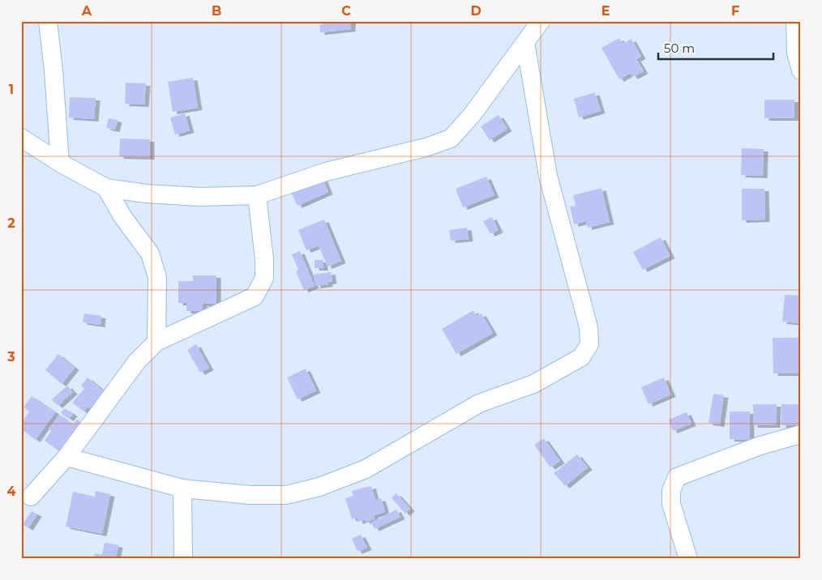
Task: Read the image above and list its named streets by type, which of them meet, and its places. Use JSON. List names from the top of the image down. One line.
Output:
{"scale_bar":"50 m","grid":{"columns":["A","B","C","D","E","F"],"rows":["1","2","3","4"]}}
